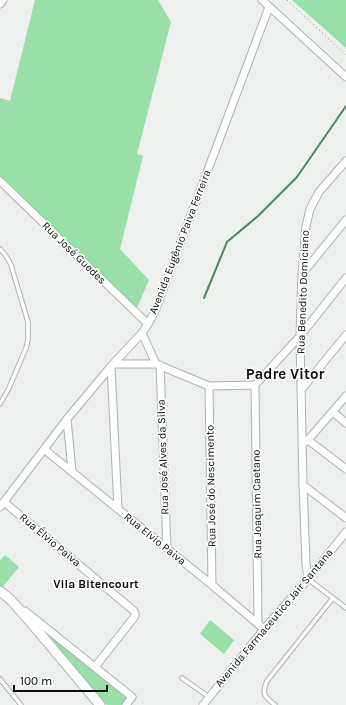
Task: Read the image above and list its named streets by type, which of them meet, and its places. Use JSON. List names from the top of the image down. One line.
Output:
{"streets":{"street":["Avenida Eugênio Paiva Ferreira","Rua José Guedes","Rua Benedito Domiciano","Rua José Alves da Silva","Rua José do Nescimento","Rua Joaquim Caetano","Rua Elvio Paiva","Rua Élvio Paiva","Avenida Farmaceutico Jair Santana"]},"crossings":[["Avenida Eugênio Paiva Ferreira","Rua José Guedes"],["Avenida Eugênio Paiva Ferreira","Rua Elvio Paiva"],["Avenida Eugênio Paiva Ferreira","Rua Élvio Paiva"],["Rua Benedito Domiciano","Avenida Farmaceutico Jair Santana"],["Rua José Alves da Silva","Rua Elvio Paiva"],["Rua José do Nescimento","Rua Elvio Paiva"],["Rua Joaquim Caetano","Rua Elvio Paiva"],["Rua Elvio Paiva","Avenida Farmaceutico Jair Santana"]],"districts":["Padre Vitor","Vila Bitencourt"],"scale_bar":"100 m"}
